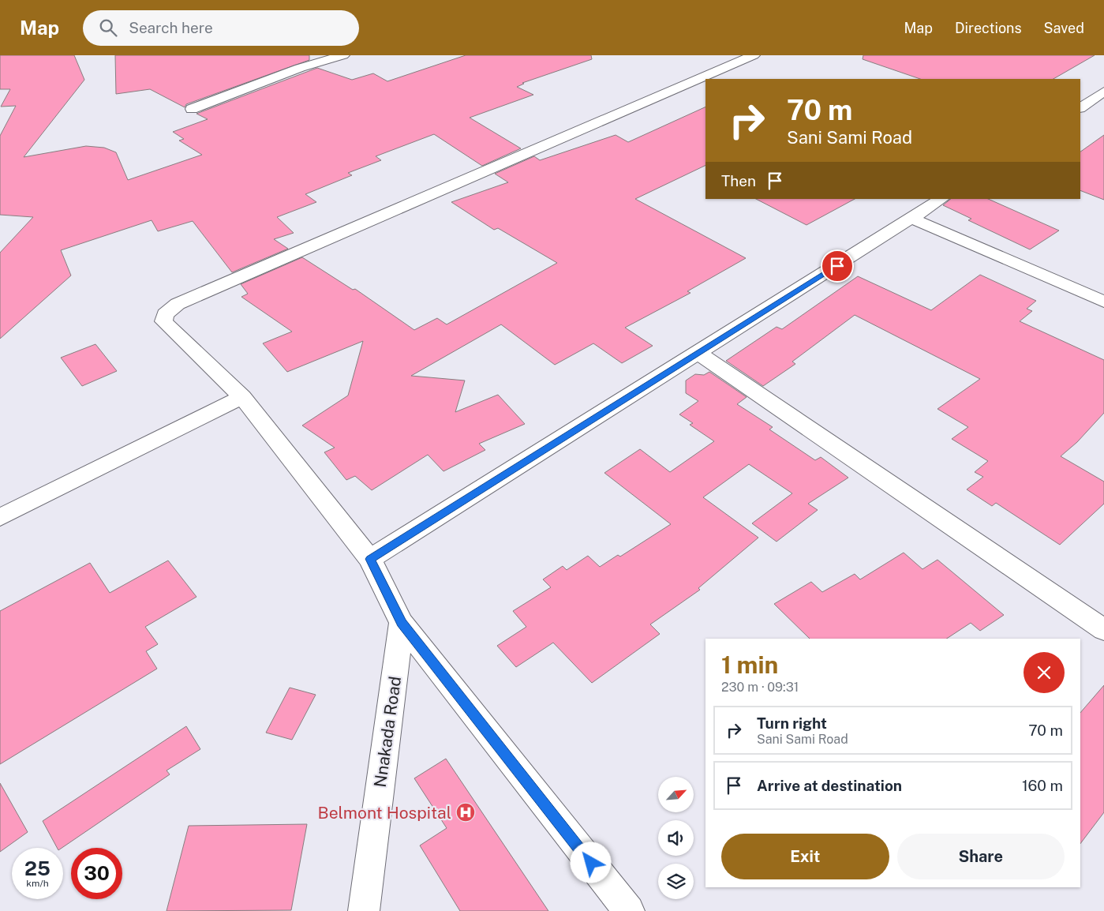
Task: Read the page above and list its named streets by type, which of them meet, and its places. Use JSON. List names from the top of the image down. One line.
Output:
{"streets":{"street":["Nnakada Road"]},"places":{"hospital":["Belmont Hospital"]},"north":"top right","page":{"header":"Map","search":"Search here","nav":["Map","Directions","Saved"],"turn":["70 m","Sani Sami Road"],"then":"Then","heading":["1 min","230 m · 09:31"],"list":[{"name":"Turn right","note":"Sani Sami Road","value":"70 m"},{"name":"Arrive at destination","value":"160 m"}],"buttons":["Exit","Share"],"speed":"25 km/h","limit":"30"}}
